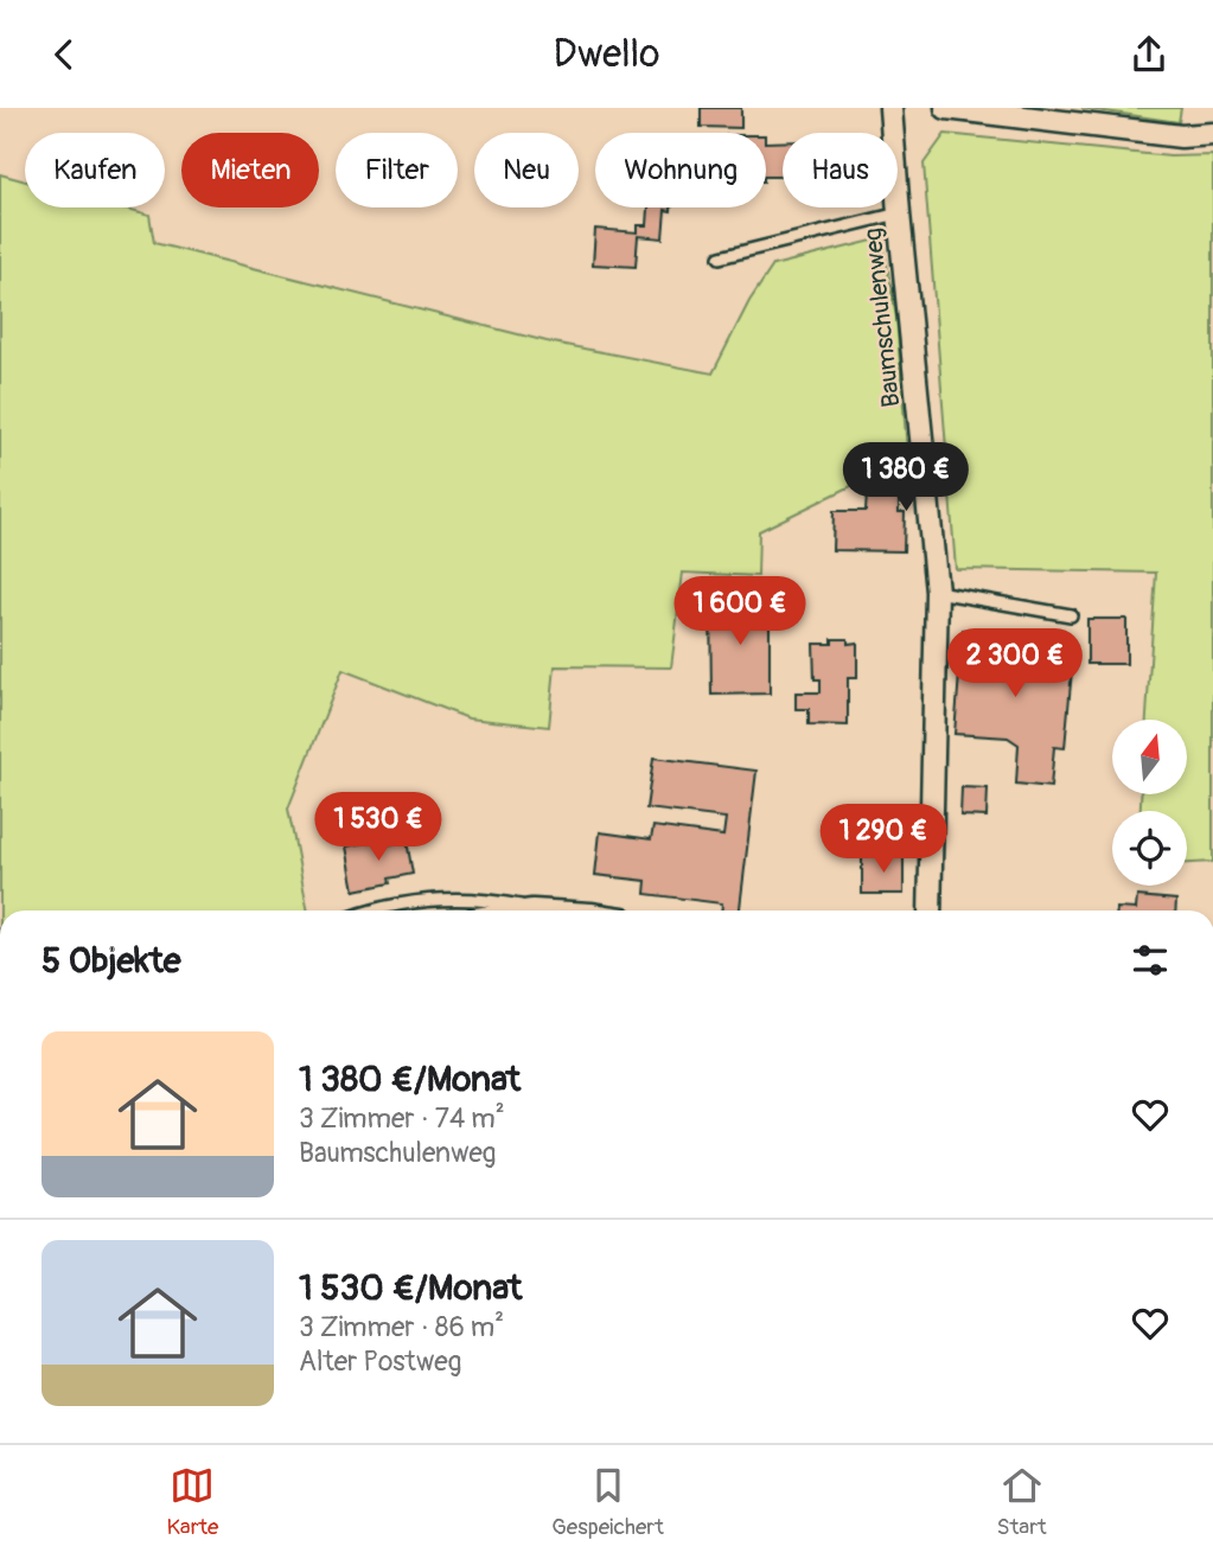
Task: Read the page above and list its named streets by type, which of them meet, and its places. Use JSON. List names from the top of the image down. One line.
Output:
{"streets":{"street":["Baumschulenweg"]},"north":"top","page":{"header":"Dwello","chip":["Kaufen","Mieten","Filter","Neu","Wohnung","Haus"],"price":["1 380 €","1 600 €","2 300 €","1 530 €","1 290 €"],"heading":"5 Objekte","list":[{"name":"1 380 €/Monat","note":"3 Zimmer · 74 m² · Baumschulenweg"},{"name":"1 530 €/Monat","note":"3 Zimmer · 86 m² · Alter Postweg"}],"tabs":["Karte","Gespeichert","Start"]}}
